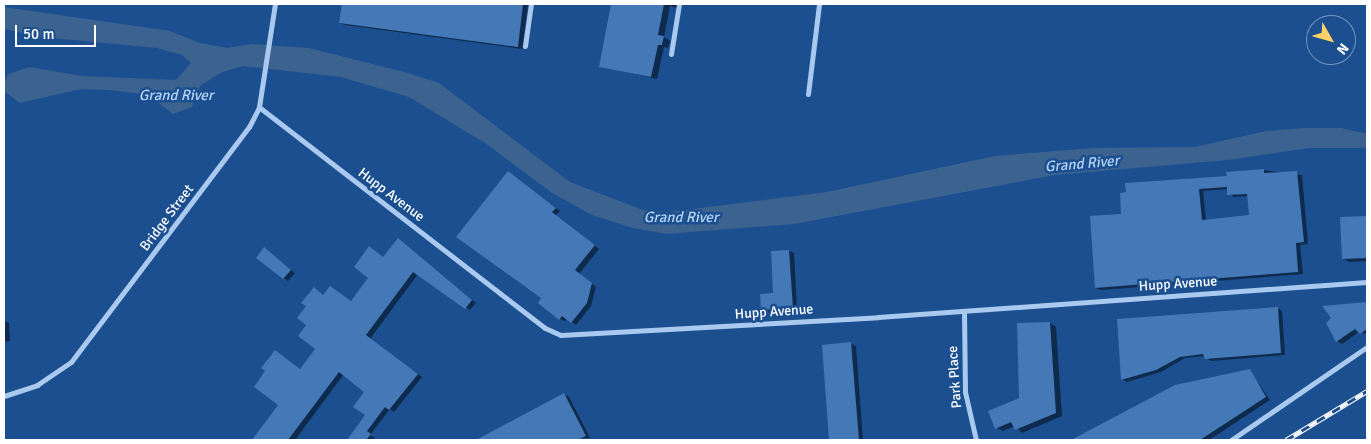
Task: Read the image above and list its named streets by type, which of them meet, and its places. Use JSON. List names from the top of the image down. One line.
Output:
{"streets":{"street":["Hupp Avenue","Bridge Street","Park Place"]},"crossings":[["Hupp Avenue","Bridge Street"],["Hupp Avenue","Park Place"]],"water":["Grand River"],"scale_bar":"50 m","north":"bottom right"}
